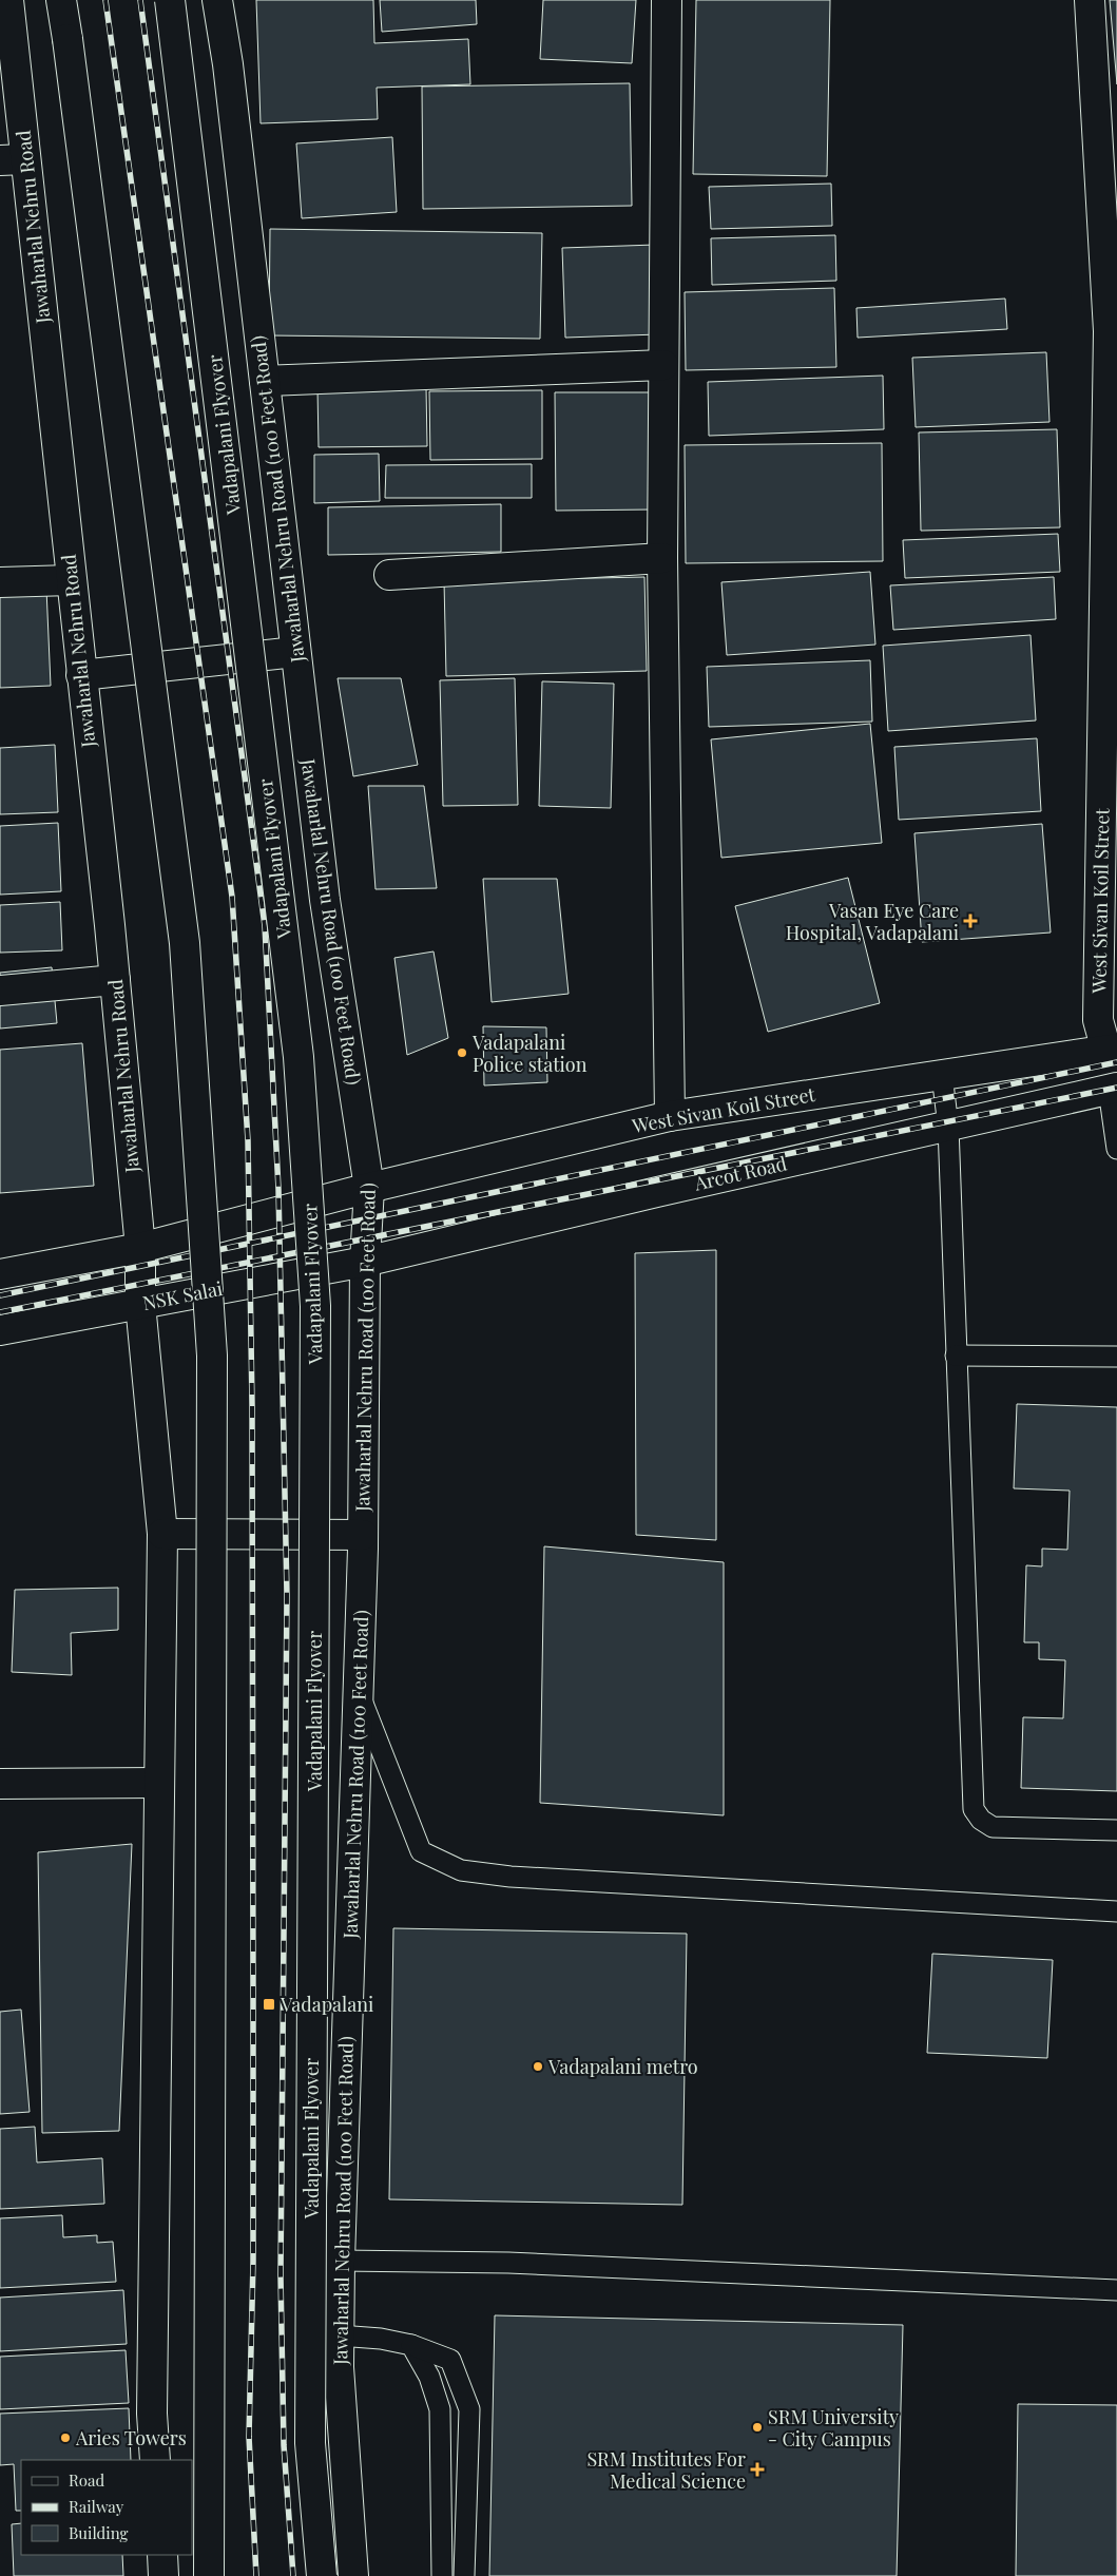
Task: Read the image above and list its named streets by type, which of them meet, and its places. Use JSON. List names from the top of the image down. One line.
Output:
{"streets":{"street":["Jawaharlal Nehru Road","Vadapalani Flyover","Jawaharlal Nehru Road (100 Feet Road)","West Sivan Koil Street","Arcot Road","NSK Salai"]},"crossings":[["Jawaharlal Nehru Road","West Sivan Koil Street"],["Jawaharlal Nehru Road","NSK Salai"],["Jawaharlal Nehru Road (100 Feet Road)","West Sivan Koil Street"],["Jawaharlal Nehru Road (100 Feet Road)","Arcot Road"],["Jawaharlal Nehru Road (100 Feet Road)","NSK Salai"],["Arcot Road","NSK Salai"]],"places":{"health":["Vasan Eye Care Hospital, Vadapalani","SRM Institutes For Medical Science"],"other":["Vadapalani Police station","Vadapalani metro","SRM University - City Campus","Aries Towers"],"transit":["Vadapalani"]},"legend":["Road","Railway","Building"]}
